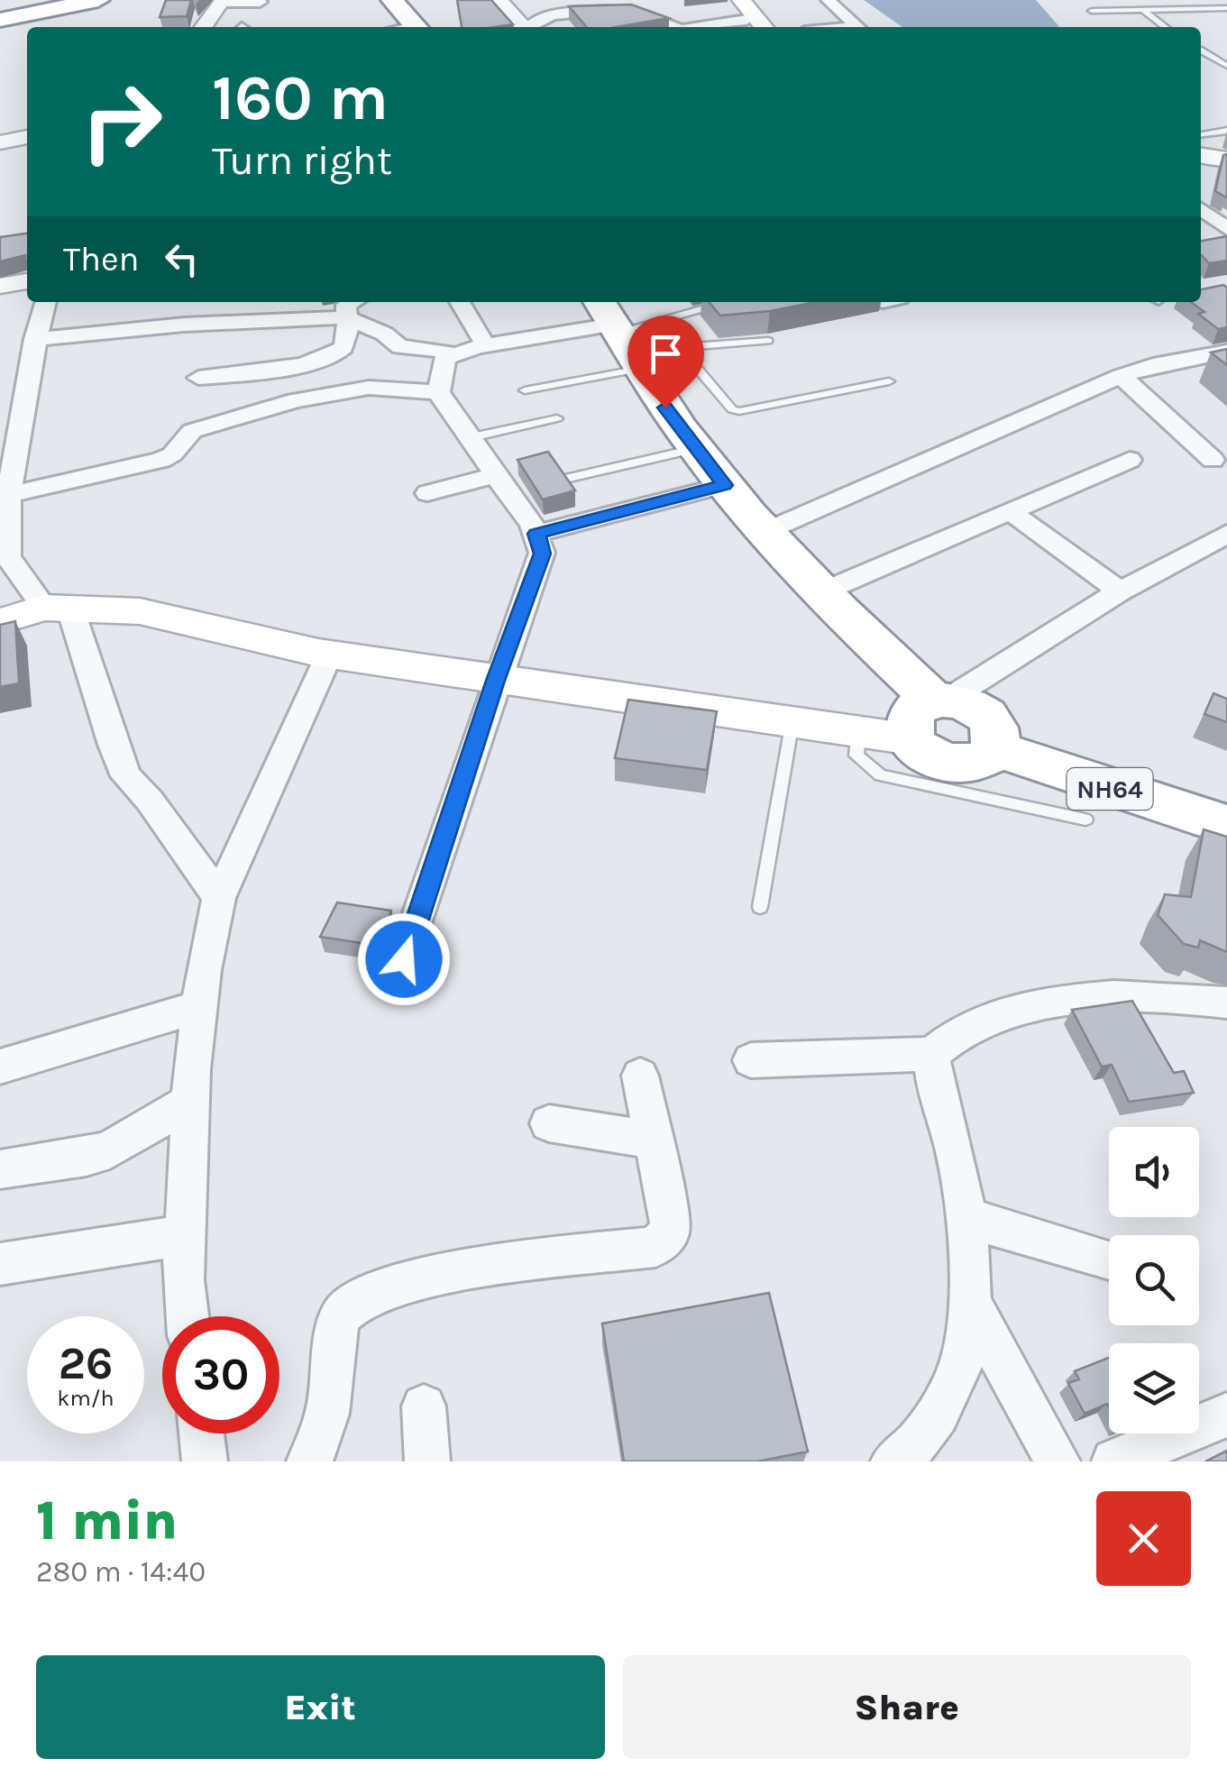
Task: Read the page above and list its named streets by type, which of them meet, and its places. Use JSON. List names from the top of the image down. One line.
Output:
{"streets":{"highway":["NH64"]},"page":{"turn":["160 m","Turn right"],"then":"Then","speed":"26 km/h","limit":"30","heading":["1 min","280 m · 14:40"],"buttons":["Exit","Share"]}}
